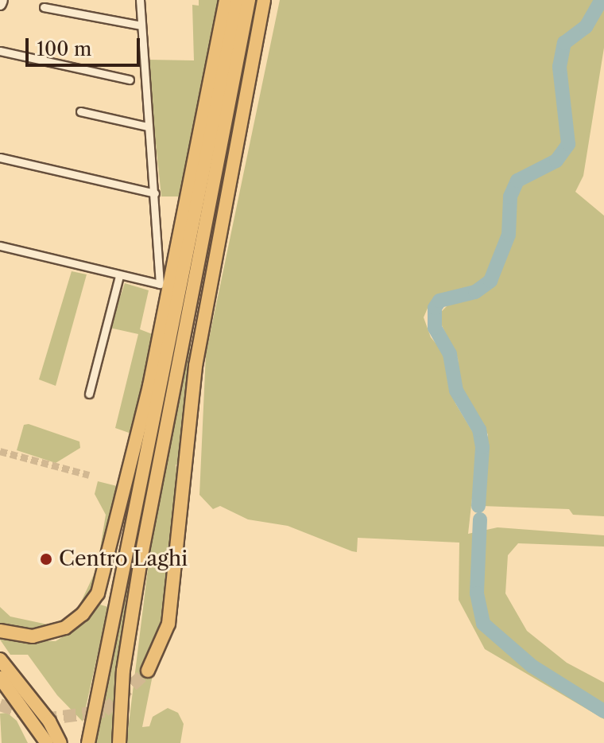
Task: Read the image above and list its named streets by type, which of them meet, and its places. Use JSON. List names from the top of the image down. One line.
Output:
{"places":["Centro Laghi"],"scale_bar":"100 m"}
